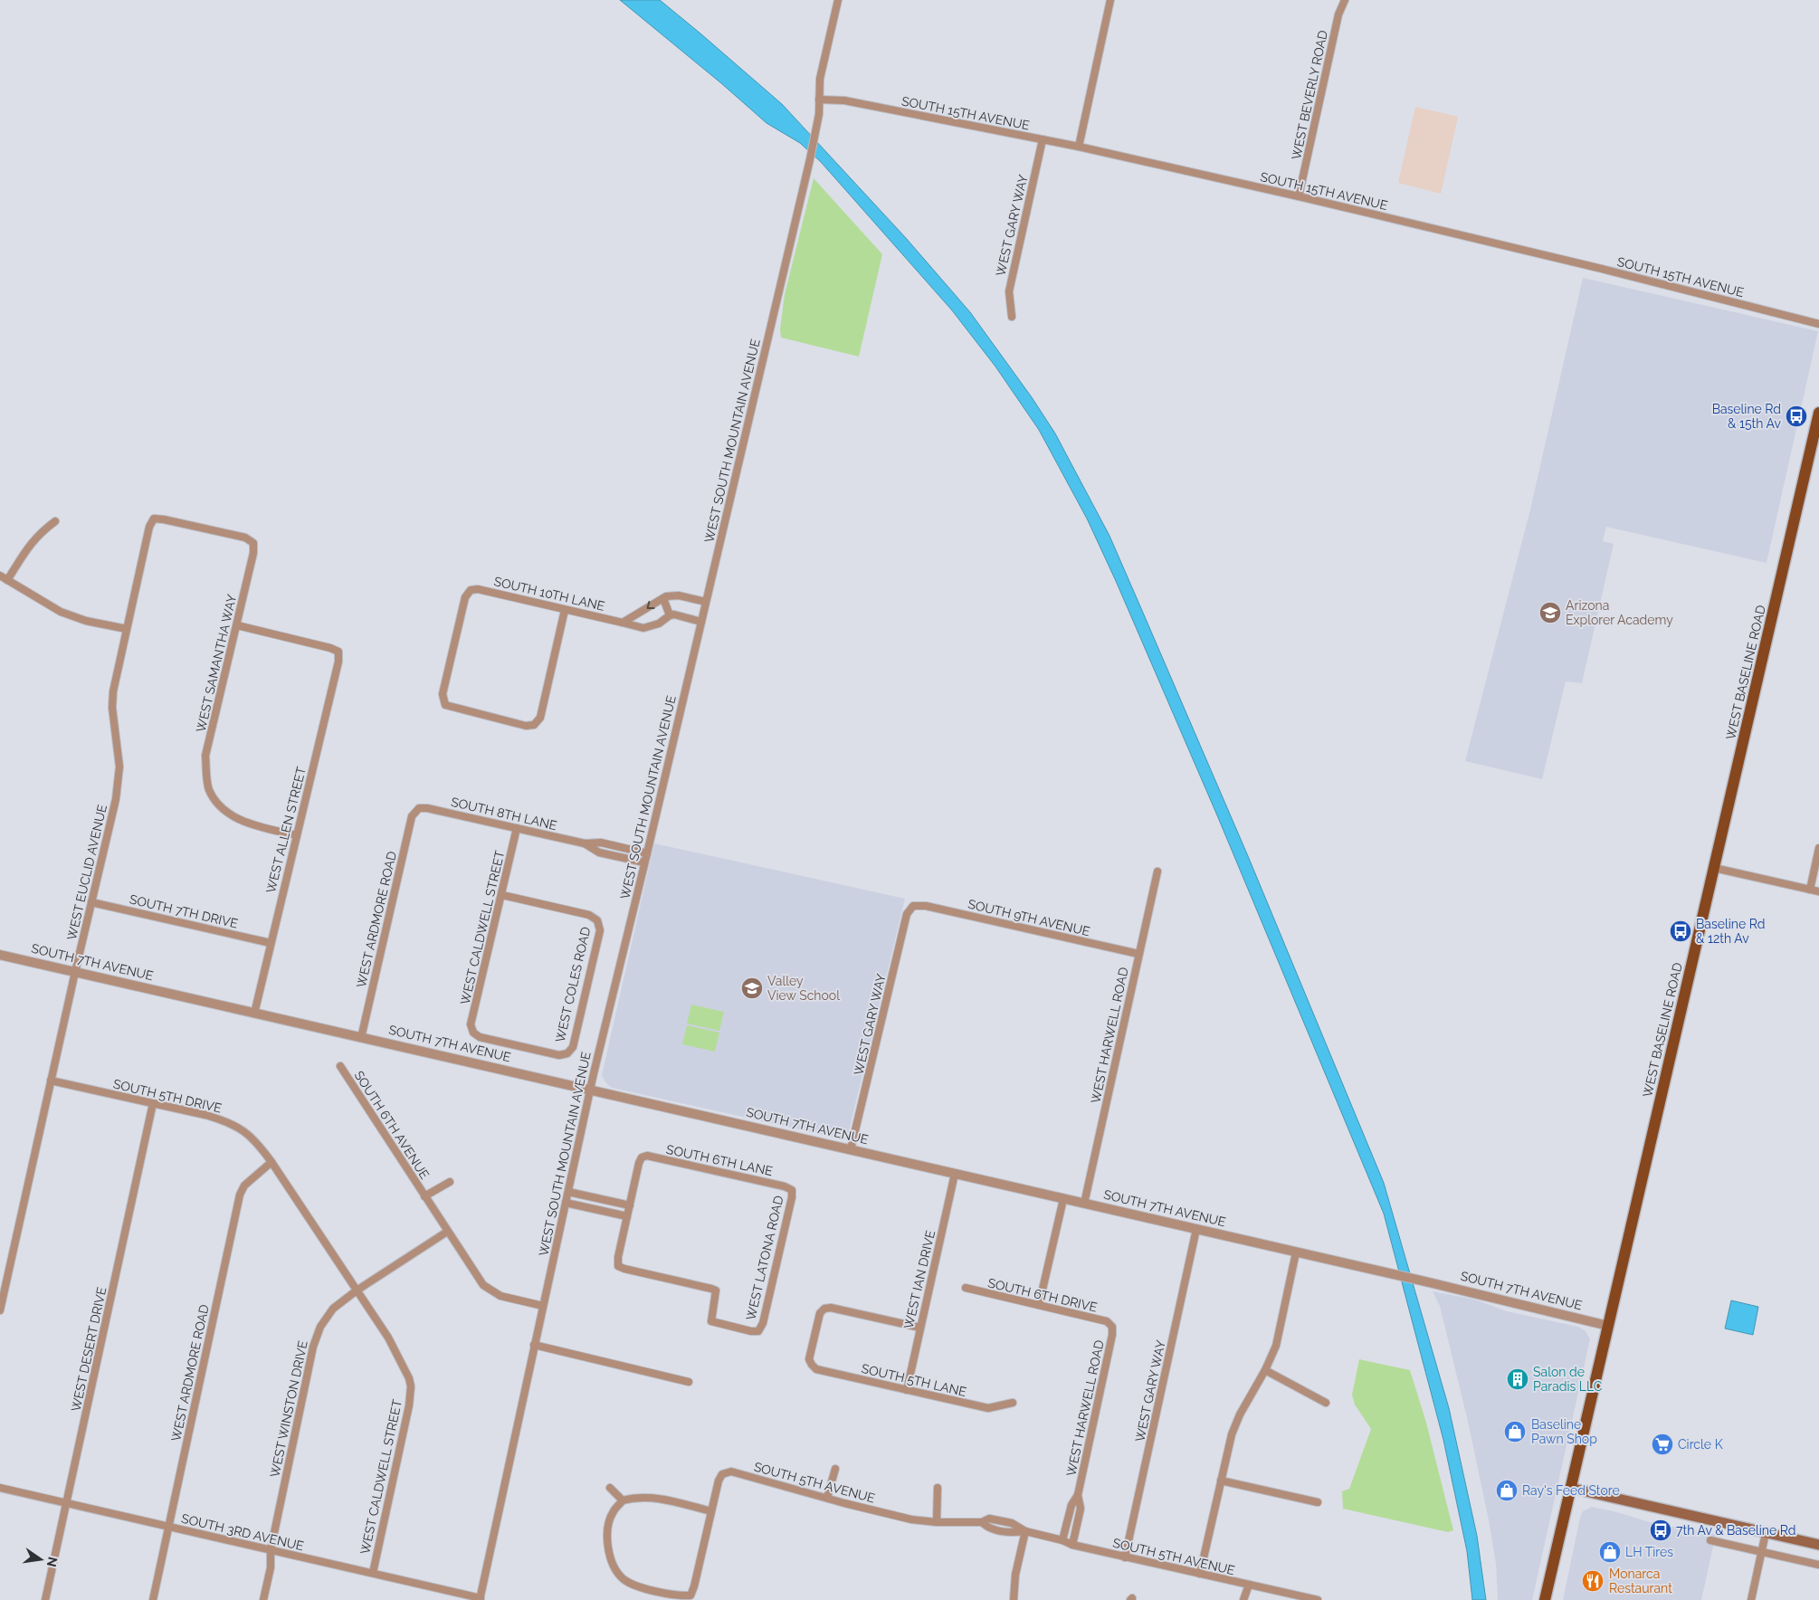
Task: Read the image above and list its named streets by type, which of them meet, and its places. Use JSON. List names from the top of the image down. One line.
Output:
{"streets":{"main road":["WEST BASELINE ROAD"],"street":["WEST BEVERLY ROAD","SOUTH 15TH AVENUE","WEST GARY WAY","WEST SOUTH MOUNTAIN AVENUE","SOUTH 10TH LANE","WEST SAMANTHA WAY","SOUTH 8TH LANE","WEST ALLEN STREET","WEST EUCLID AVENUE","SOUTH 7TH DRIVE","SOUTH 9TH AVENUE","WEST ARDMORE ROAD","WEST CALDWELL STREET","SOUTH 7TH AVENUE","WEST COLES ROAD","WEST HARWELL ROAD","SOUTH 5TH DRIVE","SOUTH 6TH AVENUE","SOUTH 6TH LANE","WEST LATONA ROAD","WEST IAN DRIVE","SOUTH 6TH DRIVE","WEST DESERT DRIVE","SOUTH 5TH LANE","WEST WINSTON DRIVE","SOUTH 5TH AVENUE","SOUTH 3RD AVENUE"]},"crossings":[["WEST BEVERLY ROAD","SOUTH 15TH AVENUE"],["SOUTH 15TH AVENUE","WEST GARY WAY"],["SOUTH 15TH AVENUE","WEST SOUTH MOUNTAIN AVENUE"],["WEST GARY WAY","SOUTH 9TH AVENUE"],["WEST GARY WAY","SOUTH 7TH AVENUE"],["WEST GARY WAY","SOUTH 5TH AVENUE"],["WEST SOUTH MOUNTAIN AVENUE","SOUTH 8TH LANE"],["WEST SOUTH MOUNTAIN AVENUE","SOUTH 7TH AVENUE"],["WEST SOUTH MOUNTAIN AVENUE","SOUTH 6TH AVENUE"],["WEST SOUTH MOUNTAIN AVENUE","SOUTH 3RD AVENUE"],["WEST SAMANTHA WAY","WEST ALLEN STREET"],["WEST SAMANTHA WAY","WEST EUCLID AVENUE"],["WEST BASELINE ROAD","SOUTH 7TH AVENUE"],["SOUTH 8TH LANE","WEST ARDMORE ROAD"],["SOUTH 8TH LANE","WEST CALDWELL STREET"],["WEST ALLEN STREET","SOUTH 7TH DRIVE"],["WEST ALLEN STREET","SOUTH 7TH AVENUE"],["WEST EUCLID AVENUE","SOUTH 7TH DRIVE"],["WEST EUCLID AVENUE","SOUTH 7TH AVENUE"],["WEST EUCLID AVENUE","SOUTH 5TH DRIVE"],["SOUTH 9TH AVENUE","WEST HARWELL ROAD"],["WEST ARDMORE ROAD","SOUTH 7TH AVENUE"],["WEST ARDMORE ROAD","SOUTH 5TH DRIVE"],["WEST ARDMORE ROAD","SOUTH 3RD AVENUE"],["WEST CALDWELL STREET","WEST COLES ROAD"],["WEST CALDWELL STREET","SOUTH 5TH DRIVE"],["WEST CALDWELL STREET","WEST WINSTON DRIVE"],["WEST CALDWELL STREET","SOUTH 3RD AVENUE"],["SOUTH 7TH AVENUE","WEST HARWELL ROAD"],["SOUTH 7TH AVENUE","WEST IAN DRIVE"],["WEST HARWELL ROAD","SOUTH 6TH DRIVE"],["WEST HARWELL ROAD","SOUTH 5TH AVENUE"],["SOUTH 5TH DRIVE","WEST DESERT DRIVE"],["SOUTH 5TH DRIVE","WEST WINSTON DRIVE"],["SOUTH 6TH AVENUE","WEST WINSTON DRIVE"],["SOUTH 6TH LANE","WEST LATONA ROAD"],["WEST IAN DRIVE","SOUTH 5TH LANE"],["WEST DESERT DRIVE","SOUTH 3RD AVENUE"],["WEST WINSTON DRIVE","SOUTH 3RD AVENUE"]],"places":{"bus stop":["Baseline Rd & 15th Av","Baseline Rd & 12th Av","7th Av & Baseline Rd"],"school or university":["Arizona Explorer Academy","Valley View School"],"building":["Salon de Paradis LLC"],"shop":["Baseline Pawn Shop","Ray's Feed Store","LH Tires"],"supermarket":["Circle K"],"restaurant":["Monarca Restaurant"]},"north":"right"}
